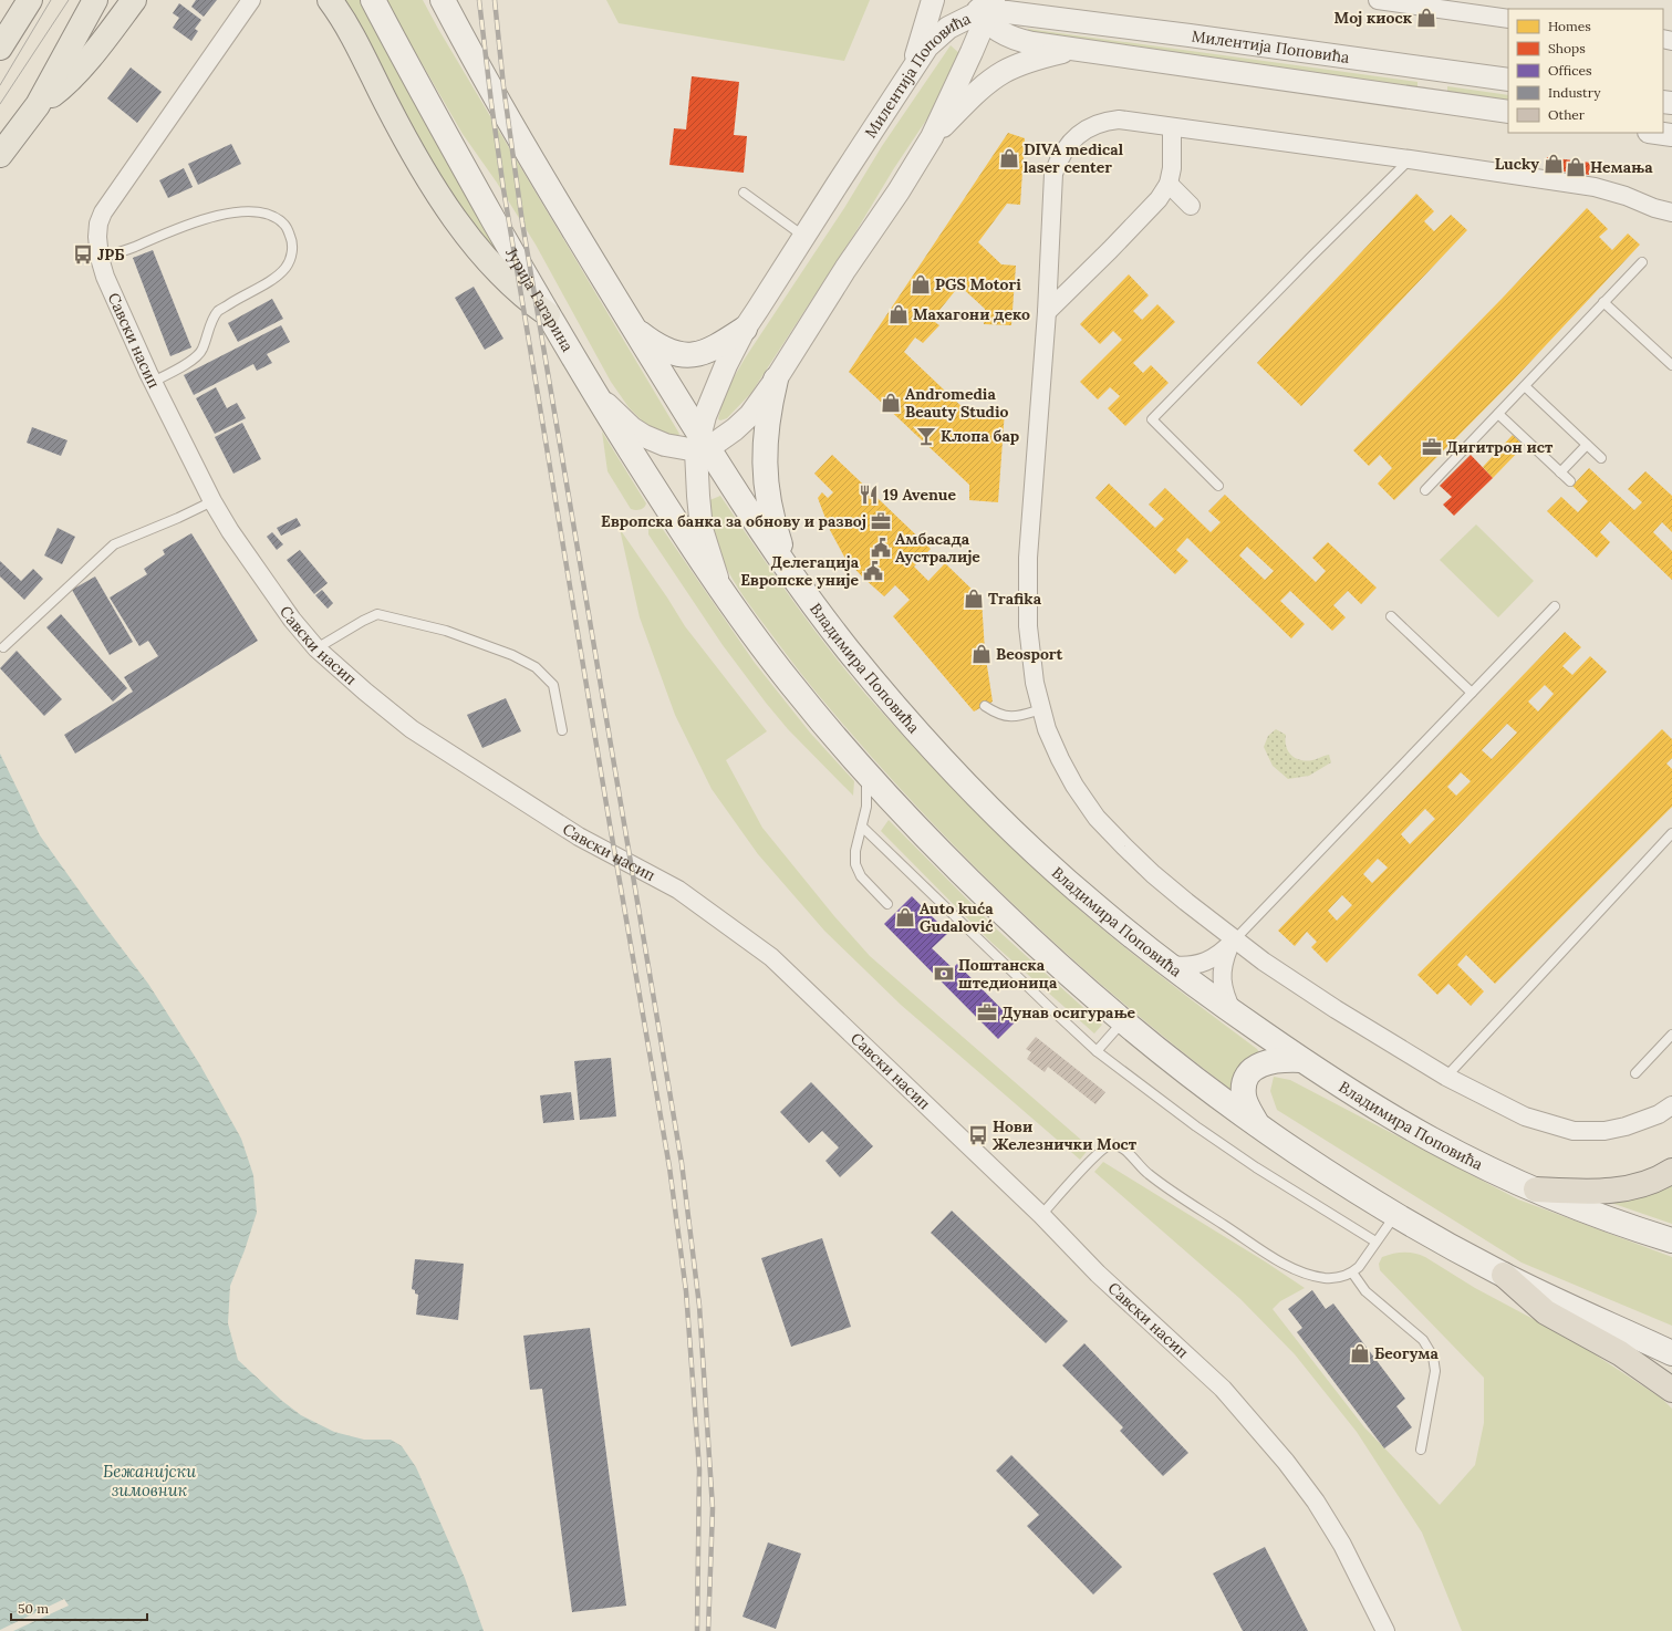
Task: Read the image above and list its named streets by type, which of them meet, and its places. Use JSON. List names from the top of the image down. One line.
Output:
{"streets":{"main road":["Јурија Гагарина","Владимира Поповића"],"street":["Милентија Поповића","Савски насип"]},"crossings":[["Милентија Поповића","Јурија Гагарина"],["Милентија Поповића","Владимира Поповића"]],"water":["Бежанијски зимовник"],"places":{"shop":["Мој киоск","DIVA medical laser center","Lucky","Немања","PGS Motori","Махагони деко","Andromedia Beauty Studio","Trafika","Beosport","Auto kuća Gudalović","Беогума"],"bus stop":["ЈРБ","Нови Железнички Мост"],"bar":["Клопа бар"],"office":["Дигитрон ист","Европска банка за обнову и развој","Дунав осигурање"],"restaurant":["19 Avenue"],"public building":["Амбасада Аустралије","Делегација Европске уније"],"bank":["Поштанска штедионица"]},"legend":["Homes","Shops","Offices","Industry","Other"],"scale_bar":"50 m"}
